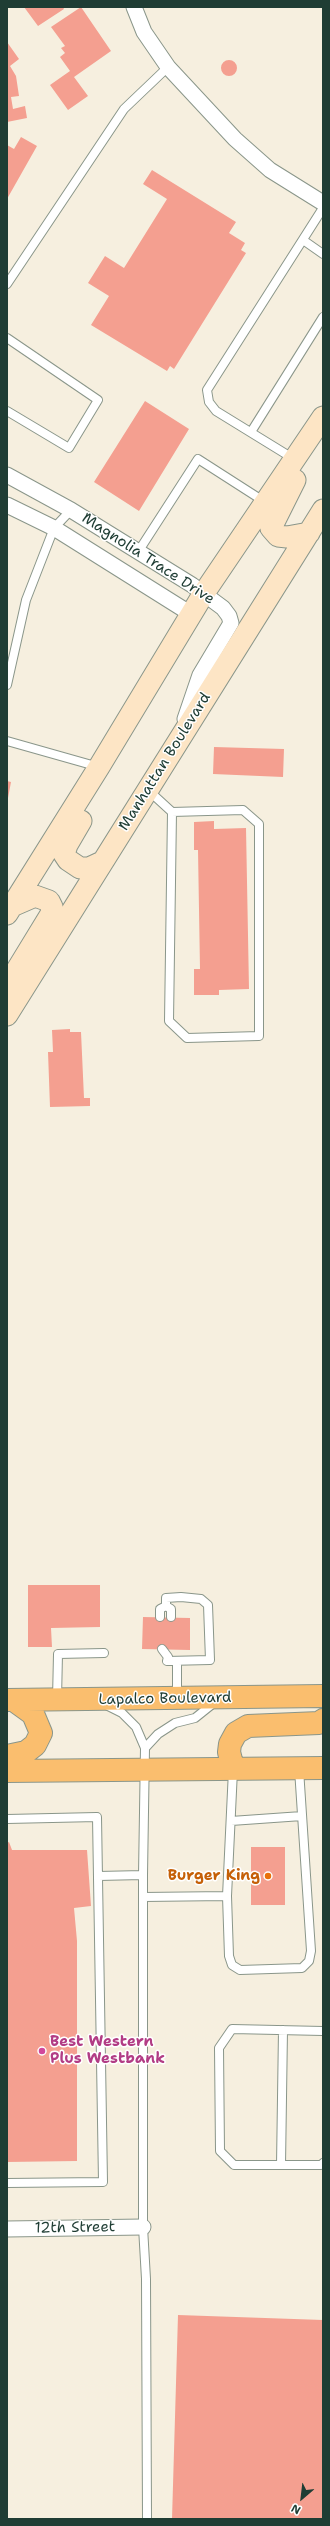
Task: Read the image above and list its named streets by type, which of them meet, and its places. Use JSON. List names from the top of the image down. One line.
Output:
{"streets":{"main road":["Lapalco Boulevard"],"street":["Magnolia Trace Drive","Manhattan Boulevard","12th Street"]},"crossings":[["Magnolia Trace Drive","Manhattan Boulevard"]],"places":["Burger King","Best Western Plus Westbank"],"north":"bottom left"}
